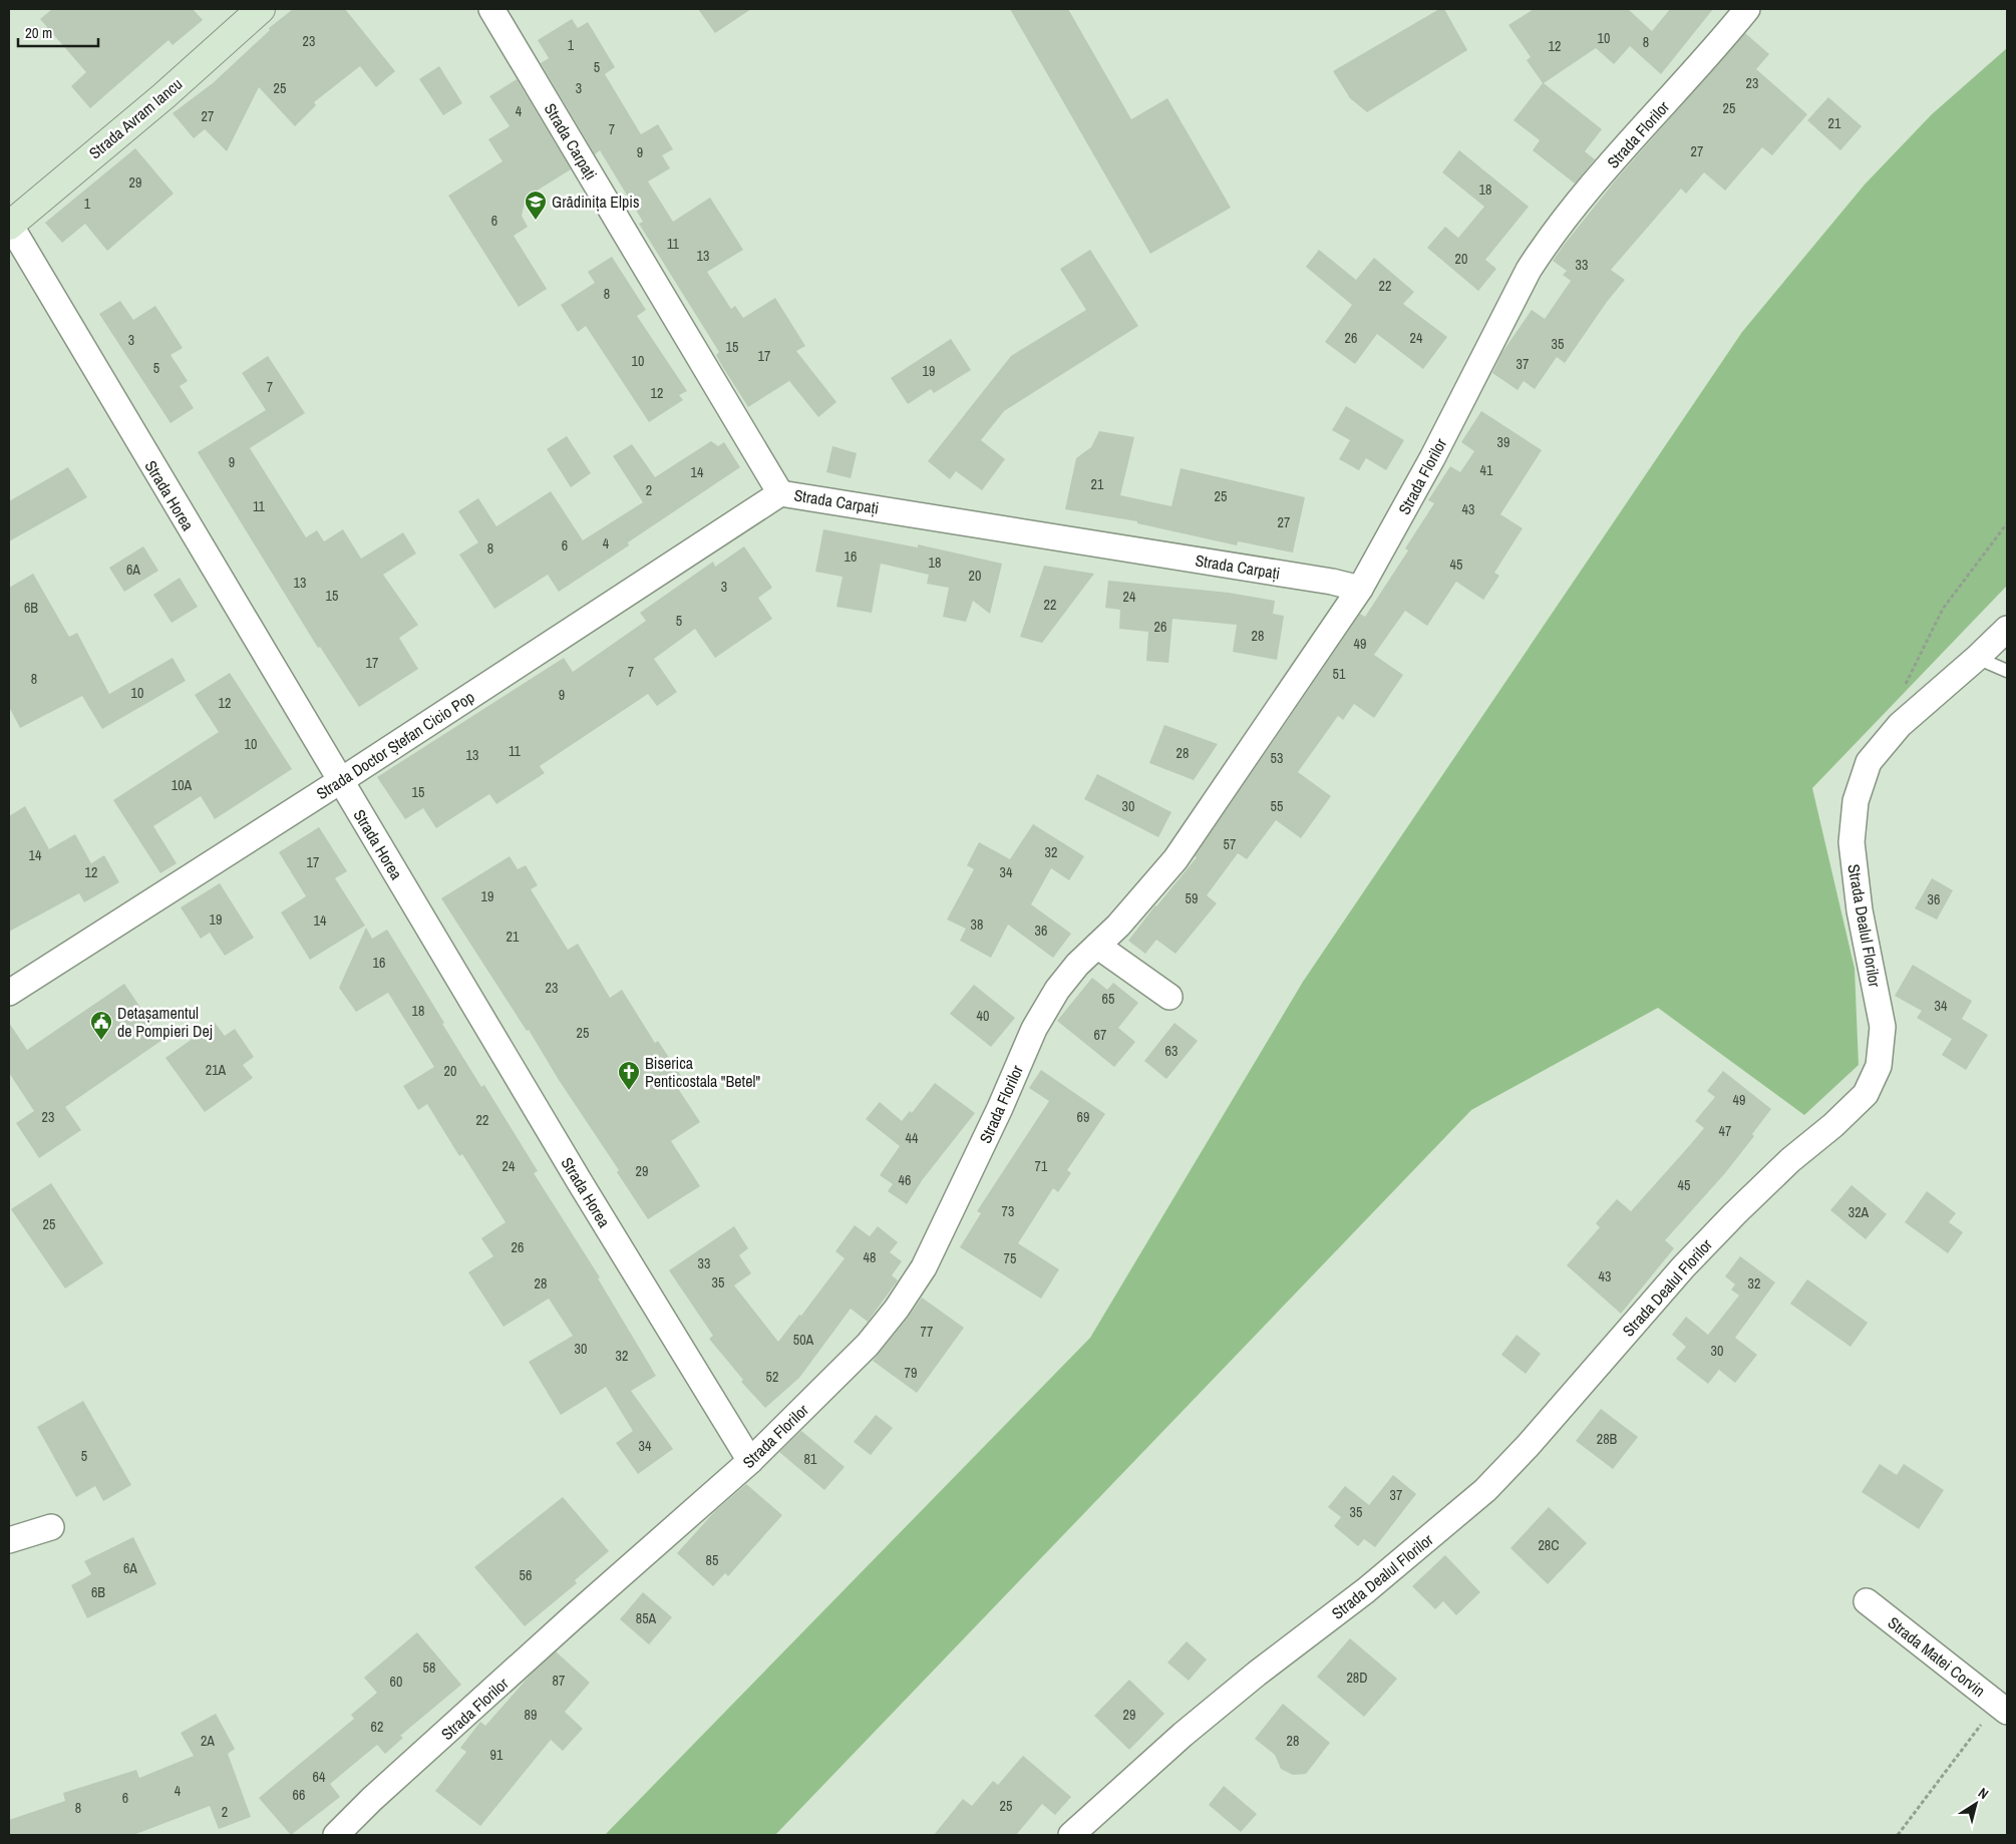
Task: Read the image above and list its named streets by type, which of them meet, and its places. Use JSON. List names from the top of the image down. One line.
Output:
{"streets":{"main road":["Strada Avram Iancu"],"street":["Strada Florilor","Strada Carpați","Strada Horea","Strada Doctor Ștefan Cicio Pop","Strada Dealul Florilor","Strada Matei Corvin"]},"crossings":[["Strada Avram Iancu","Strada Horea"],["Strada Florilor","Strada Carpați"],["Strada Florilor","Strada Horea"],["Strada Carpați","Strada Doctor Ștefan Cicio Pop"],["Strada Horea","Strada Doctor Ștefan Cicio Pop"]],"places":{"school or university":["Grădinița Elpis"],"public building":["Detașamentul de Pompieri Dej"],"church":["Biserica Penticostala \"Betel\""]},"house_numbers":["10","23","8","1","12","5","23","25","3","25","4","27","21","7","27","9","29","18","1","6","11","13","20","33","22","8","26","24","3","35","15","17","10","37","5","19","7","12","39","9","41","14","21","2","25","11","43","27","4","6","8","16","18","45","6A","20","13","3","15","24","22","6B","5","26","28","49","17","7","51","8","10","9","12","10","11","28","13","53","10A","15","30","55","57","32","14","17","12","34","19","59","36","19","14","38","36","21","16","23","65","34","18","40","25","67","63","21A","20","49","23","69","22","47","44","24","71","29","46","45","73","32A","25","26","48","75","33","43","35","28","32","77","50A","30","30","32","79","52","28B","34","5","81","37","35","28C","85","6A","56","6B","85A","58","28D","87","60","89","29","62","2A","28","91","64","4","66","6","25","8","2"],"scale_bar":"20 m","north":"top right"}
